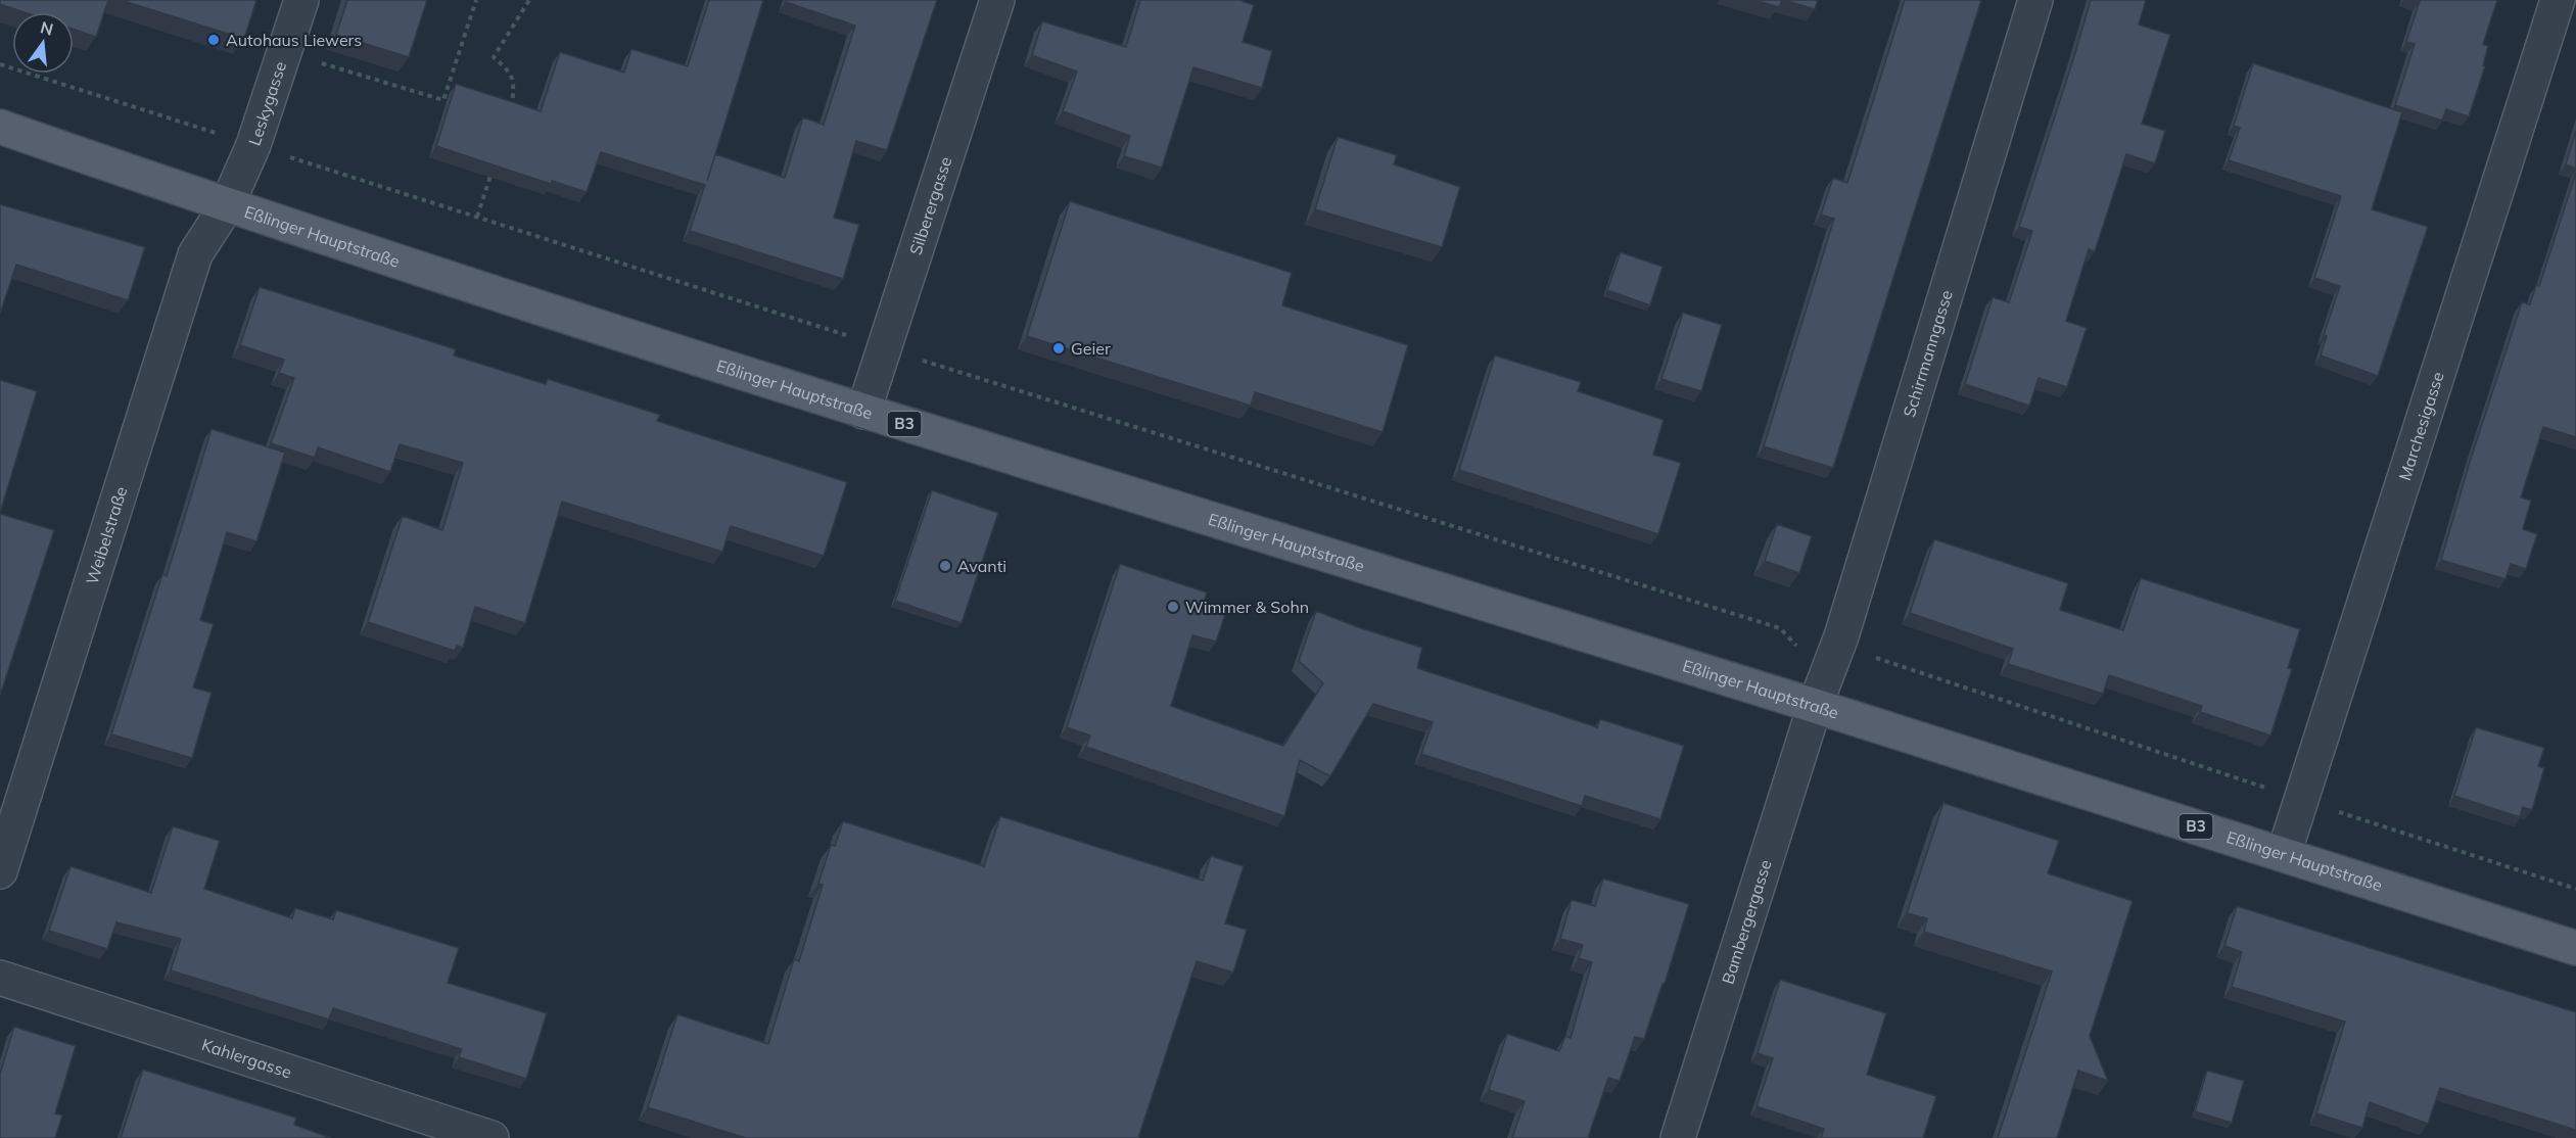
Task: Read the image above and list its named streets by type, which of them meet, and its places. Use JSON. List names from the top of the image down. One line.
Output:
{"streets":{"main road":["Eßlinger Hauptstraße","B3"],"street":["Leskygasse","Silberergasse","Schirrmanngasse","Marchesigasse","Weibelstraße","Bambergergasse","Kahlergasse"]},"crossings":[["Leskygasse","Eßlinger Hauptstraße"],["Leskygasse","Weibelstraße"],["Silberergasse","Eßlinger Hauptstraße"],["Eßlinger Hauptstraße","Schirrmanngasse"],["Eßlinger Hauptstraße","Marchesigasse"],["Eßlinger Hauptstraße","Weibelstraße"],["Eßlinger Hauptstraße","Bambergergasse"],["Schirrmanngasse","Bambergergasse"]],"places":["Autohaus Liewers","Geier","Avanti","Wimmer & Sohn"],"north":"top"}
